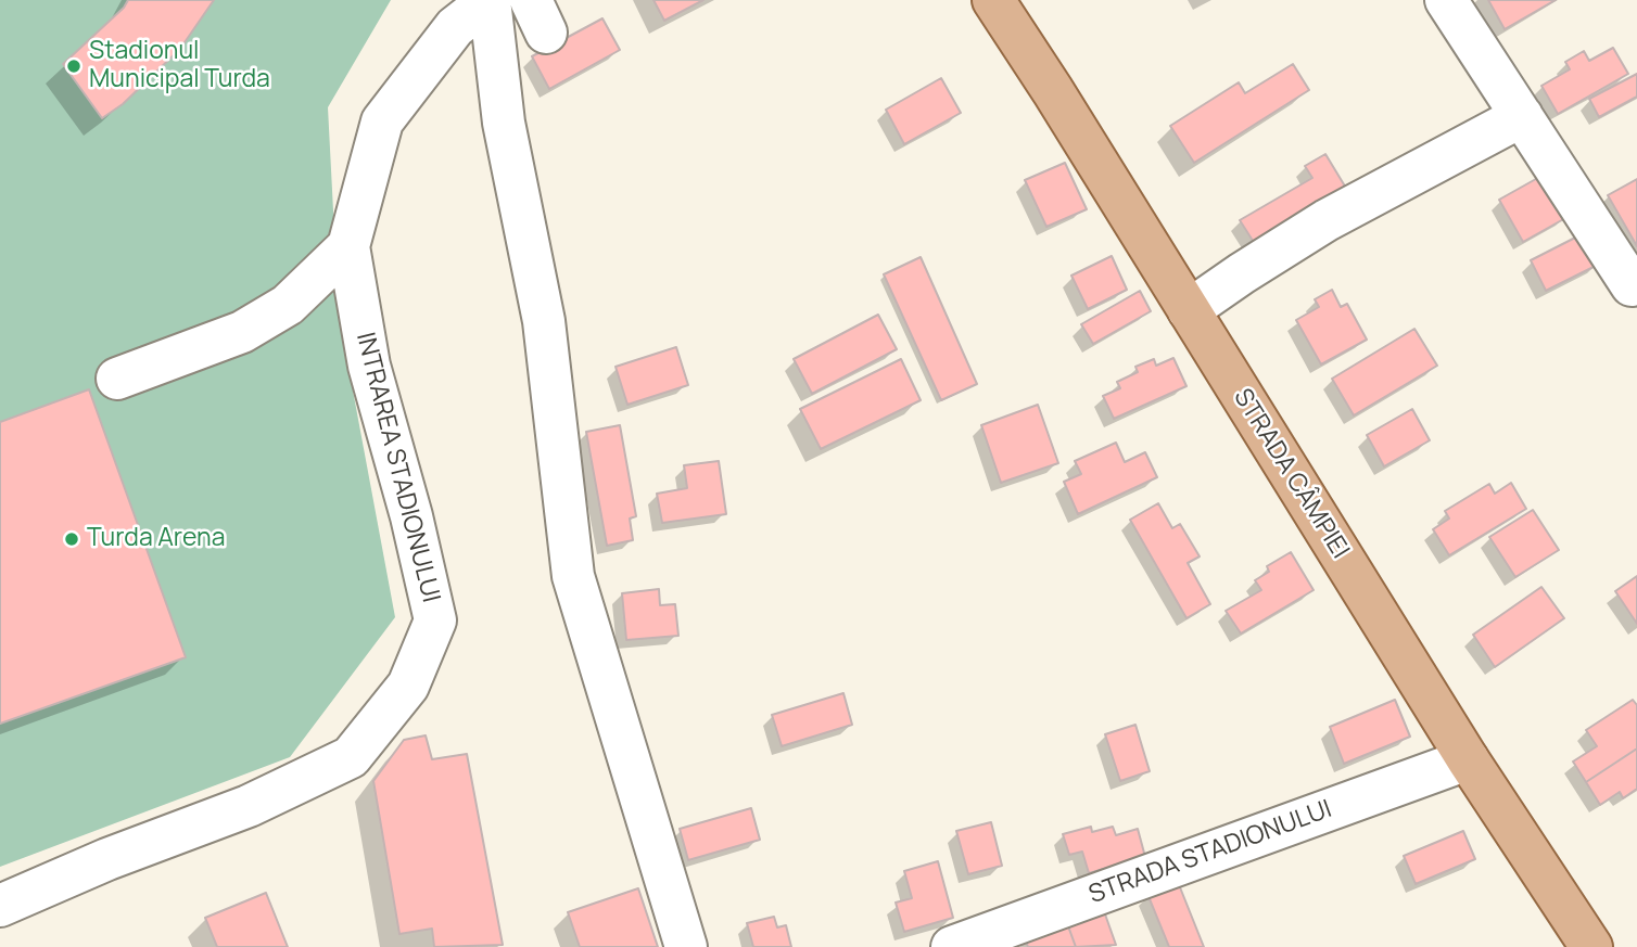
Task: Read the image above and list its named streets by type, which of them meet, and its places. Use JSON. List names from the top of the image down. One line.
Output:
{"streets":{"main road":["STRADA CÂMPIEI"],"street":["INTRAREA STADIONULUI","STRADA STADIONULUI"]},"crossings":[["STRADA CÂMPIEI","STRADA STADIONULUI"]],"places":["Stadionul Municipal Turda","Turda Arena"]}
